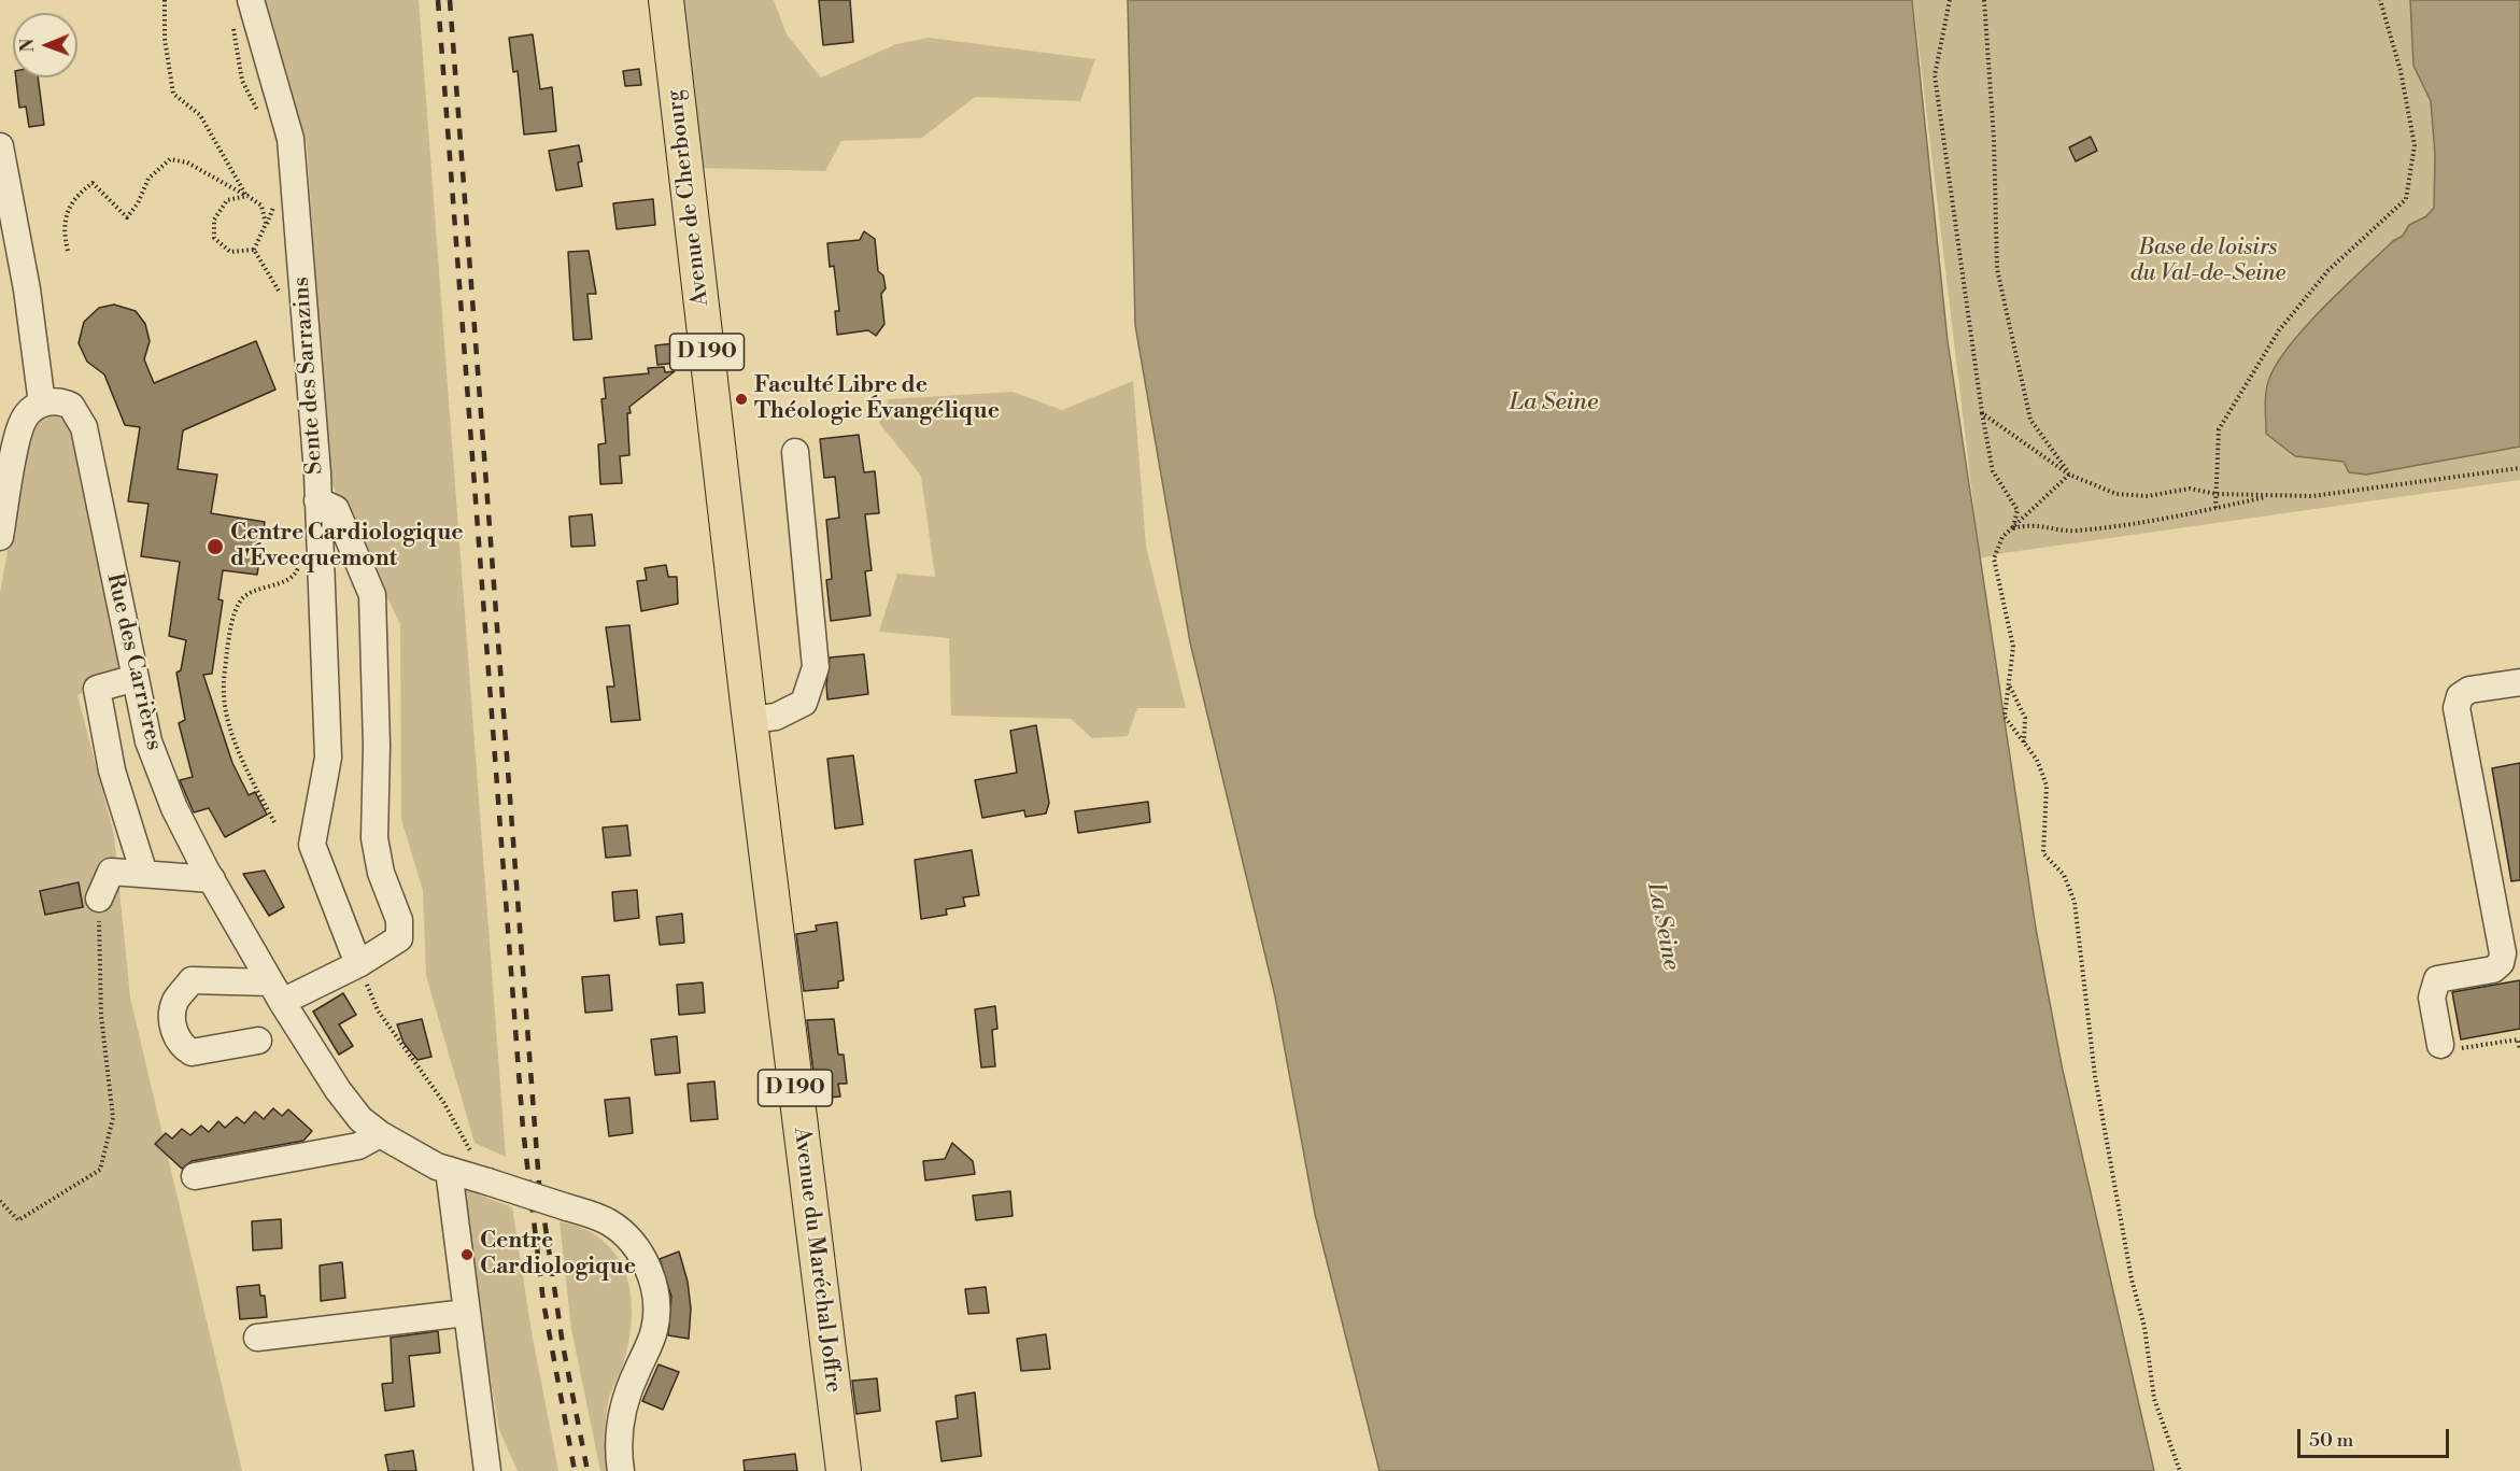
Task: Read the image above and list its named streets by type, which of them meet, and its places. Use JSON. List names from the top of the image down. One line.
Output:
{"streets":{"main road":["Avenue de Cherbourg","D 190","Avenue du Maréchal Joffre"],"street":["Sente des Sarrazins","Rue des Carrières"]},"crossings":[["Avenue de Cherbourg","Avenue du Maréchal Joffre"]],"water":["La Seine"],"parks":["Base de loisirs du Val-de-Seine"],"places":["Faculté Libre de Théologie Évangélique","Centre Cardiologique d'Évecquemont","Centre Cardiologique"],"scale_bar":"50 m","north":"left"}
